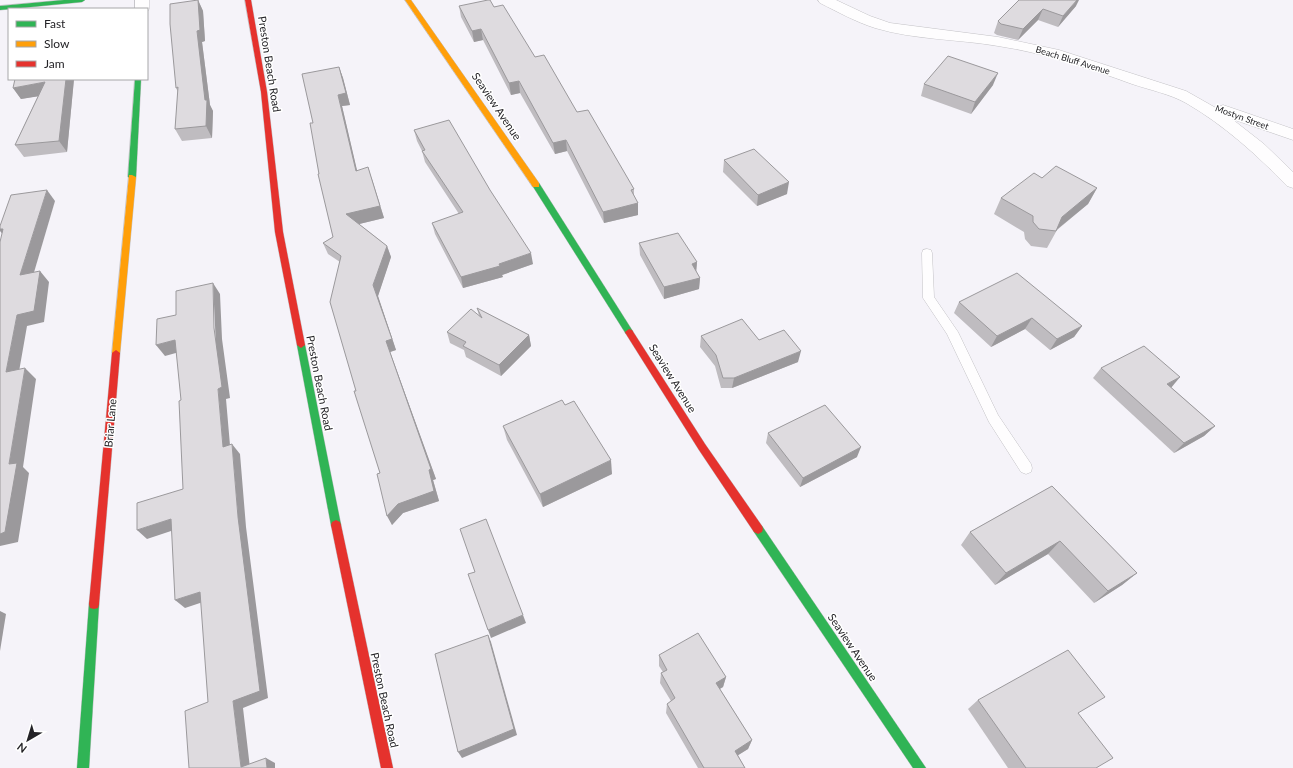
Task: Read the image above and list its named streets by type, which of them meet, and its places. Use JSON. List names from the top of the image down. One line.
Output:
{"streets":{"street":["Beach Bluff Avenue","Preston Beach Road","Seaview Avenue","Mostyn Street","Briar Lane"]},"crossings":[["Beach Bluff Avenue","Mostyn Street"]],"legend":["Fast","Slow","Jam"],"north":"bottom left"}
